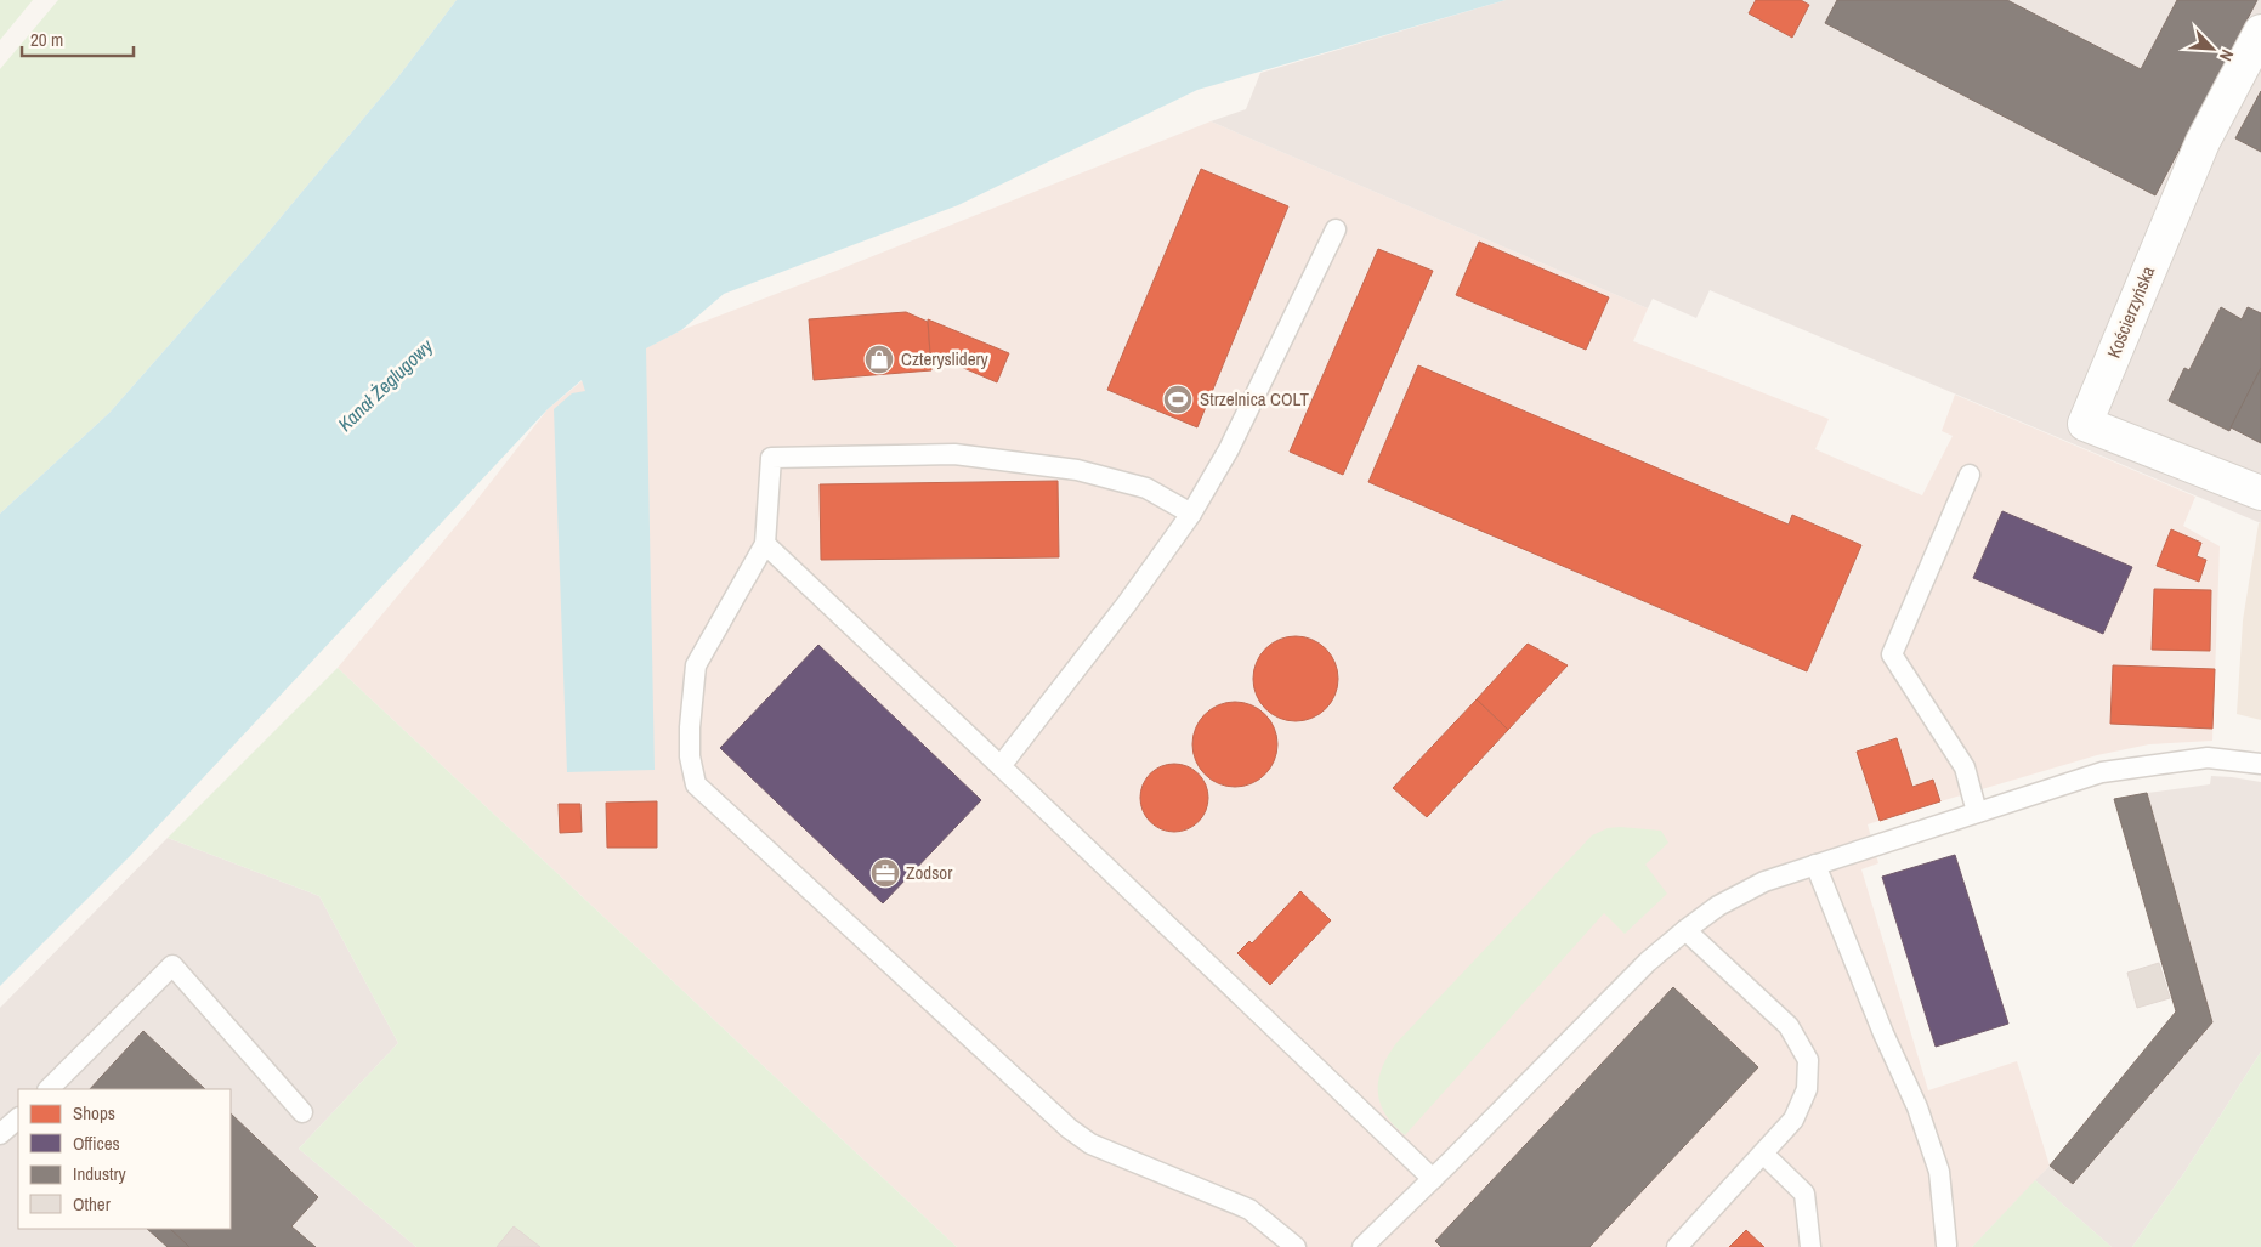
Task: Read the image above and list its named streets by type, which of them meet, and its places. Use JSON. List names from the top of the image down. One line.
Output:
{"streets":{"street":["Kościerzyńska"]},"water":["Kanał Żeglugowy"],"places":{"shop":["Czteryslidery"],"sports":["Strzelnica COLT"],"office":["Zodsor"]},"legend":["Shops","Offices","Industry","Other"],"scale_bar":"20 m","north":"bottom right"}
